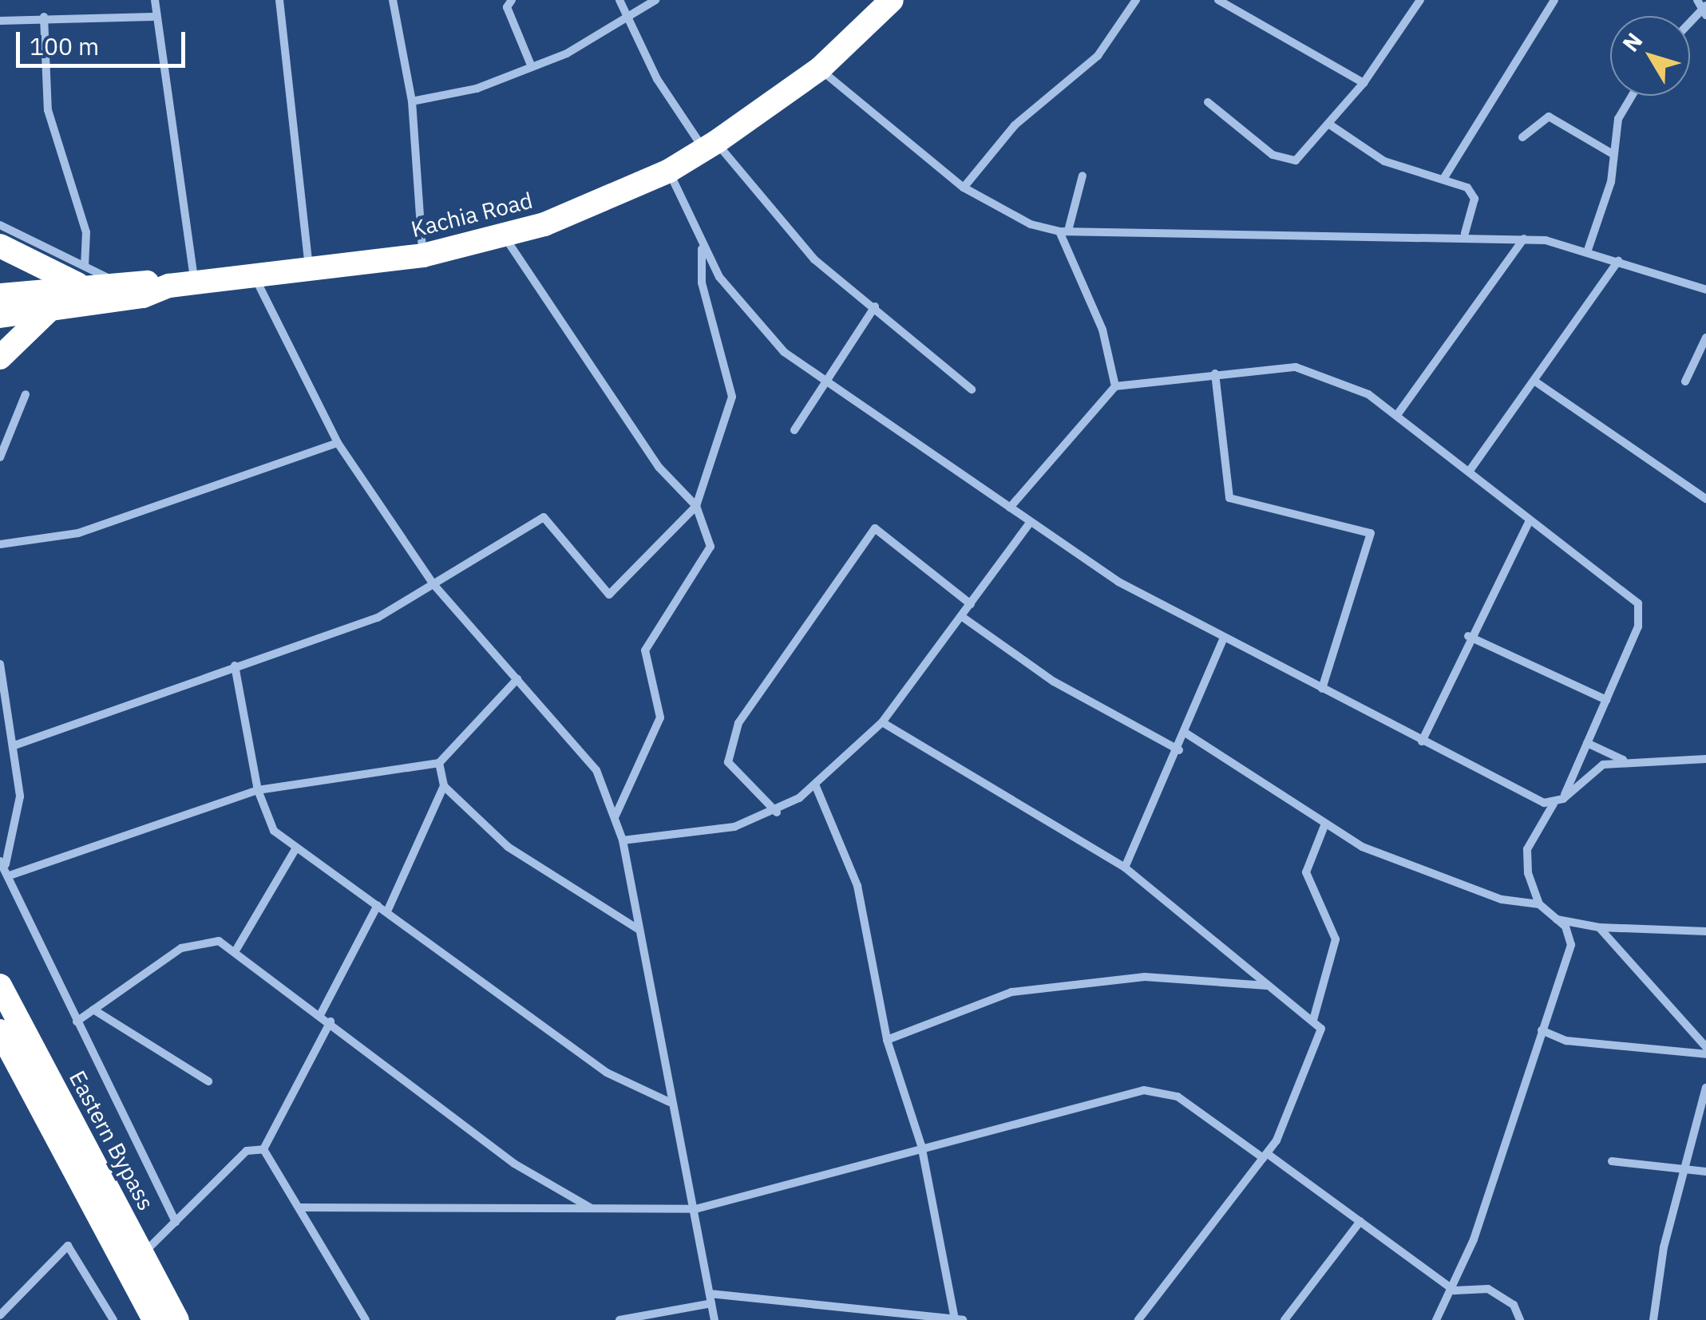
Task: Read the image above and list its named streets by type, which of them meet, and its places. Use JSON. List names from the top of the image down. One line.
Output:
{"streets":{"highway":["Kachia Road","Eastern Bypass"]},"scale_bar":"100 m","north":"top left"}
